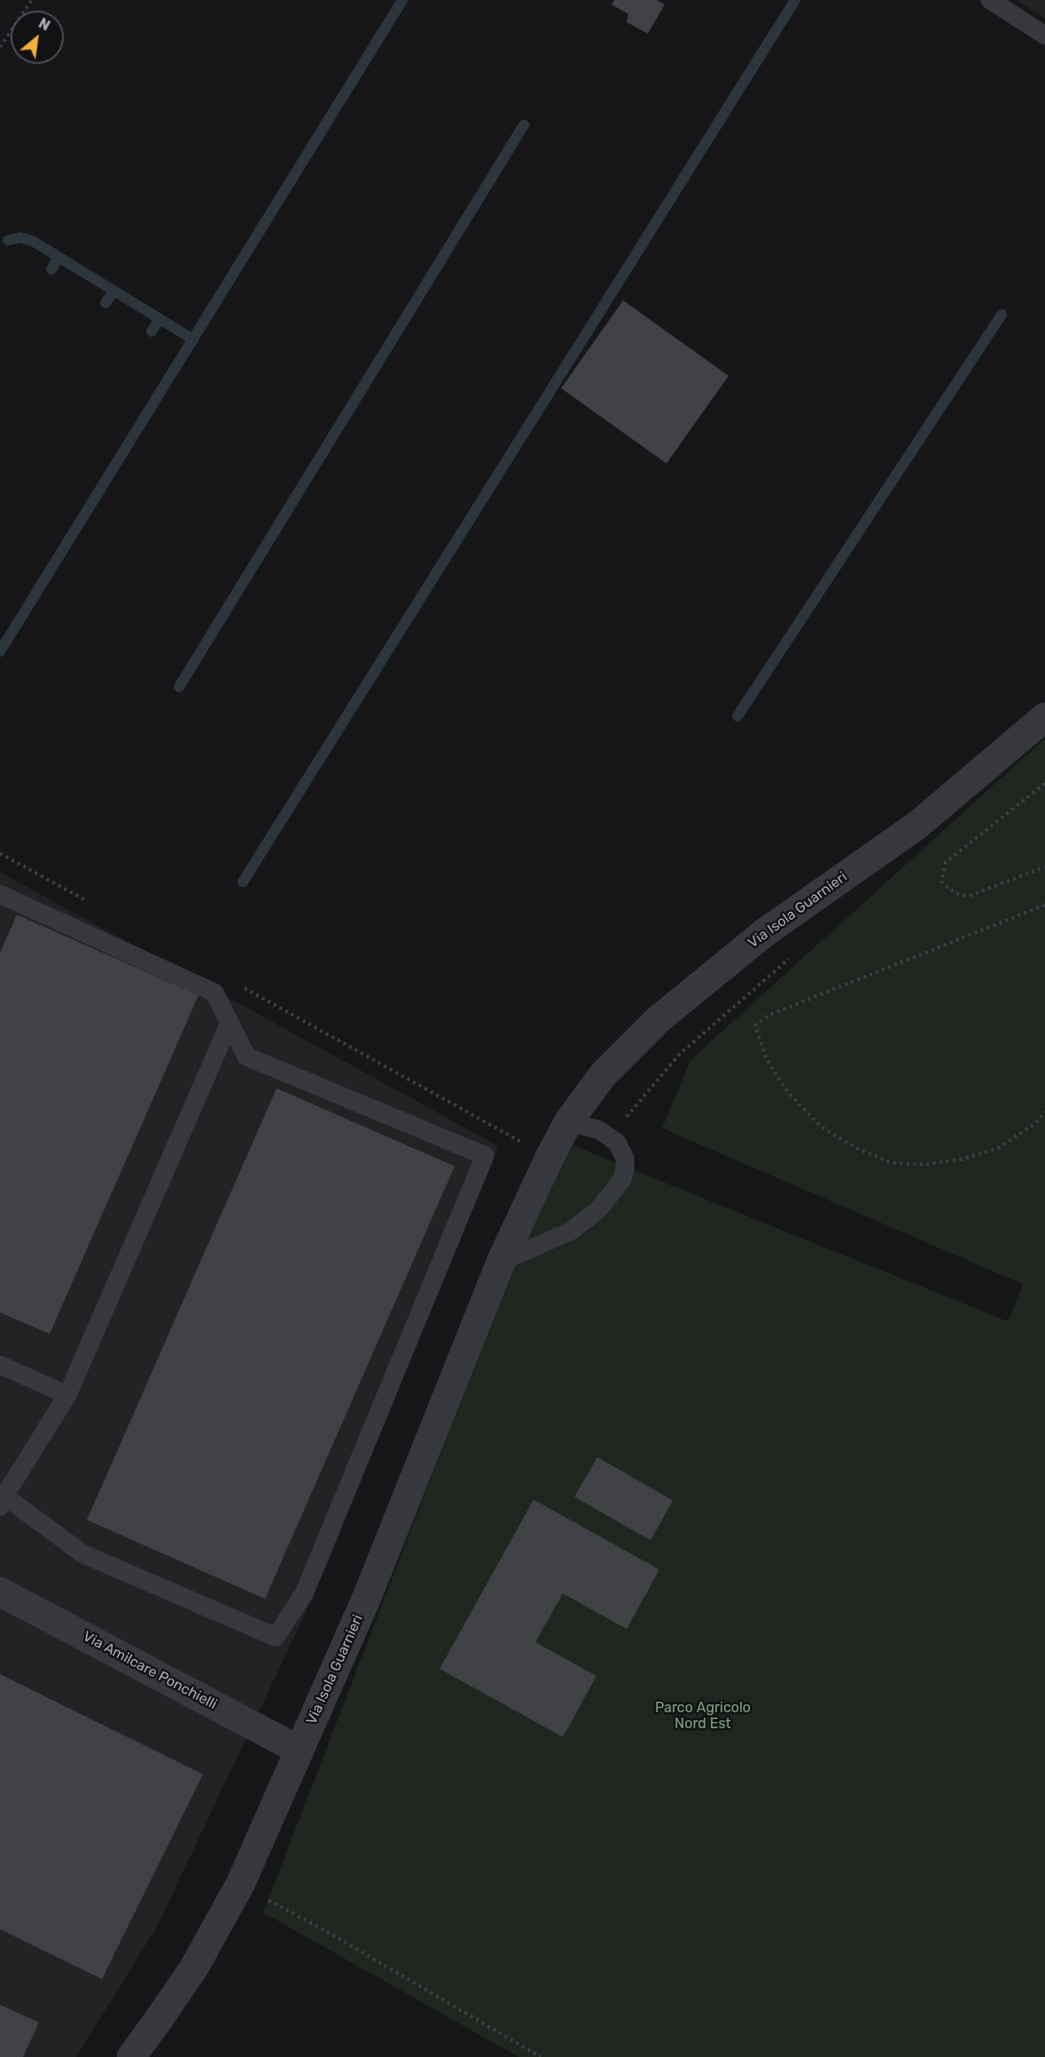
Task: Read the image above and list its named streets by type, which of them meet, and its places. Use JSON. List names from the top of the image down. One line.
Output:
{"streets":{"street":["Via Isola Guarnieri","Via Amilcare Ponchielli"]},"crossings":[["Via Isola Guarnieri","Via Amilcare Ponchielli"]],"parks":["Parco Agricolo Nord Est"],"north":"top right"}
